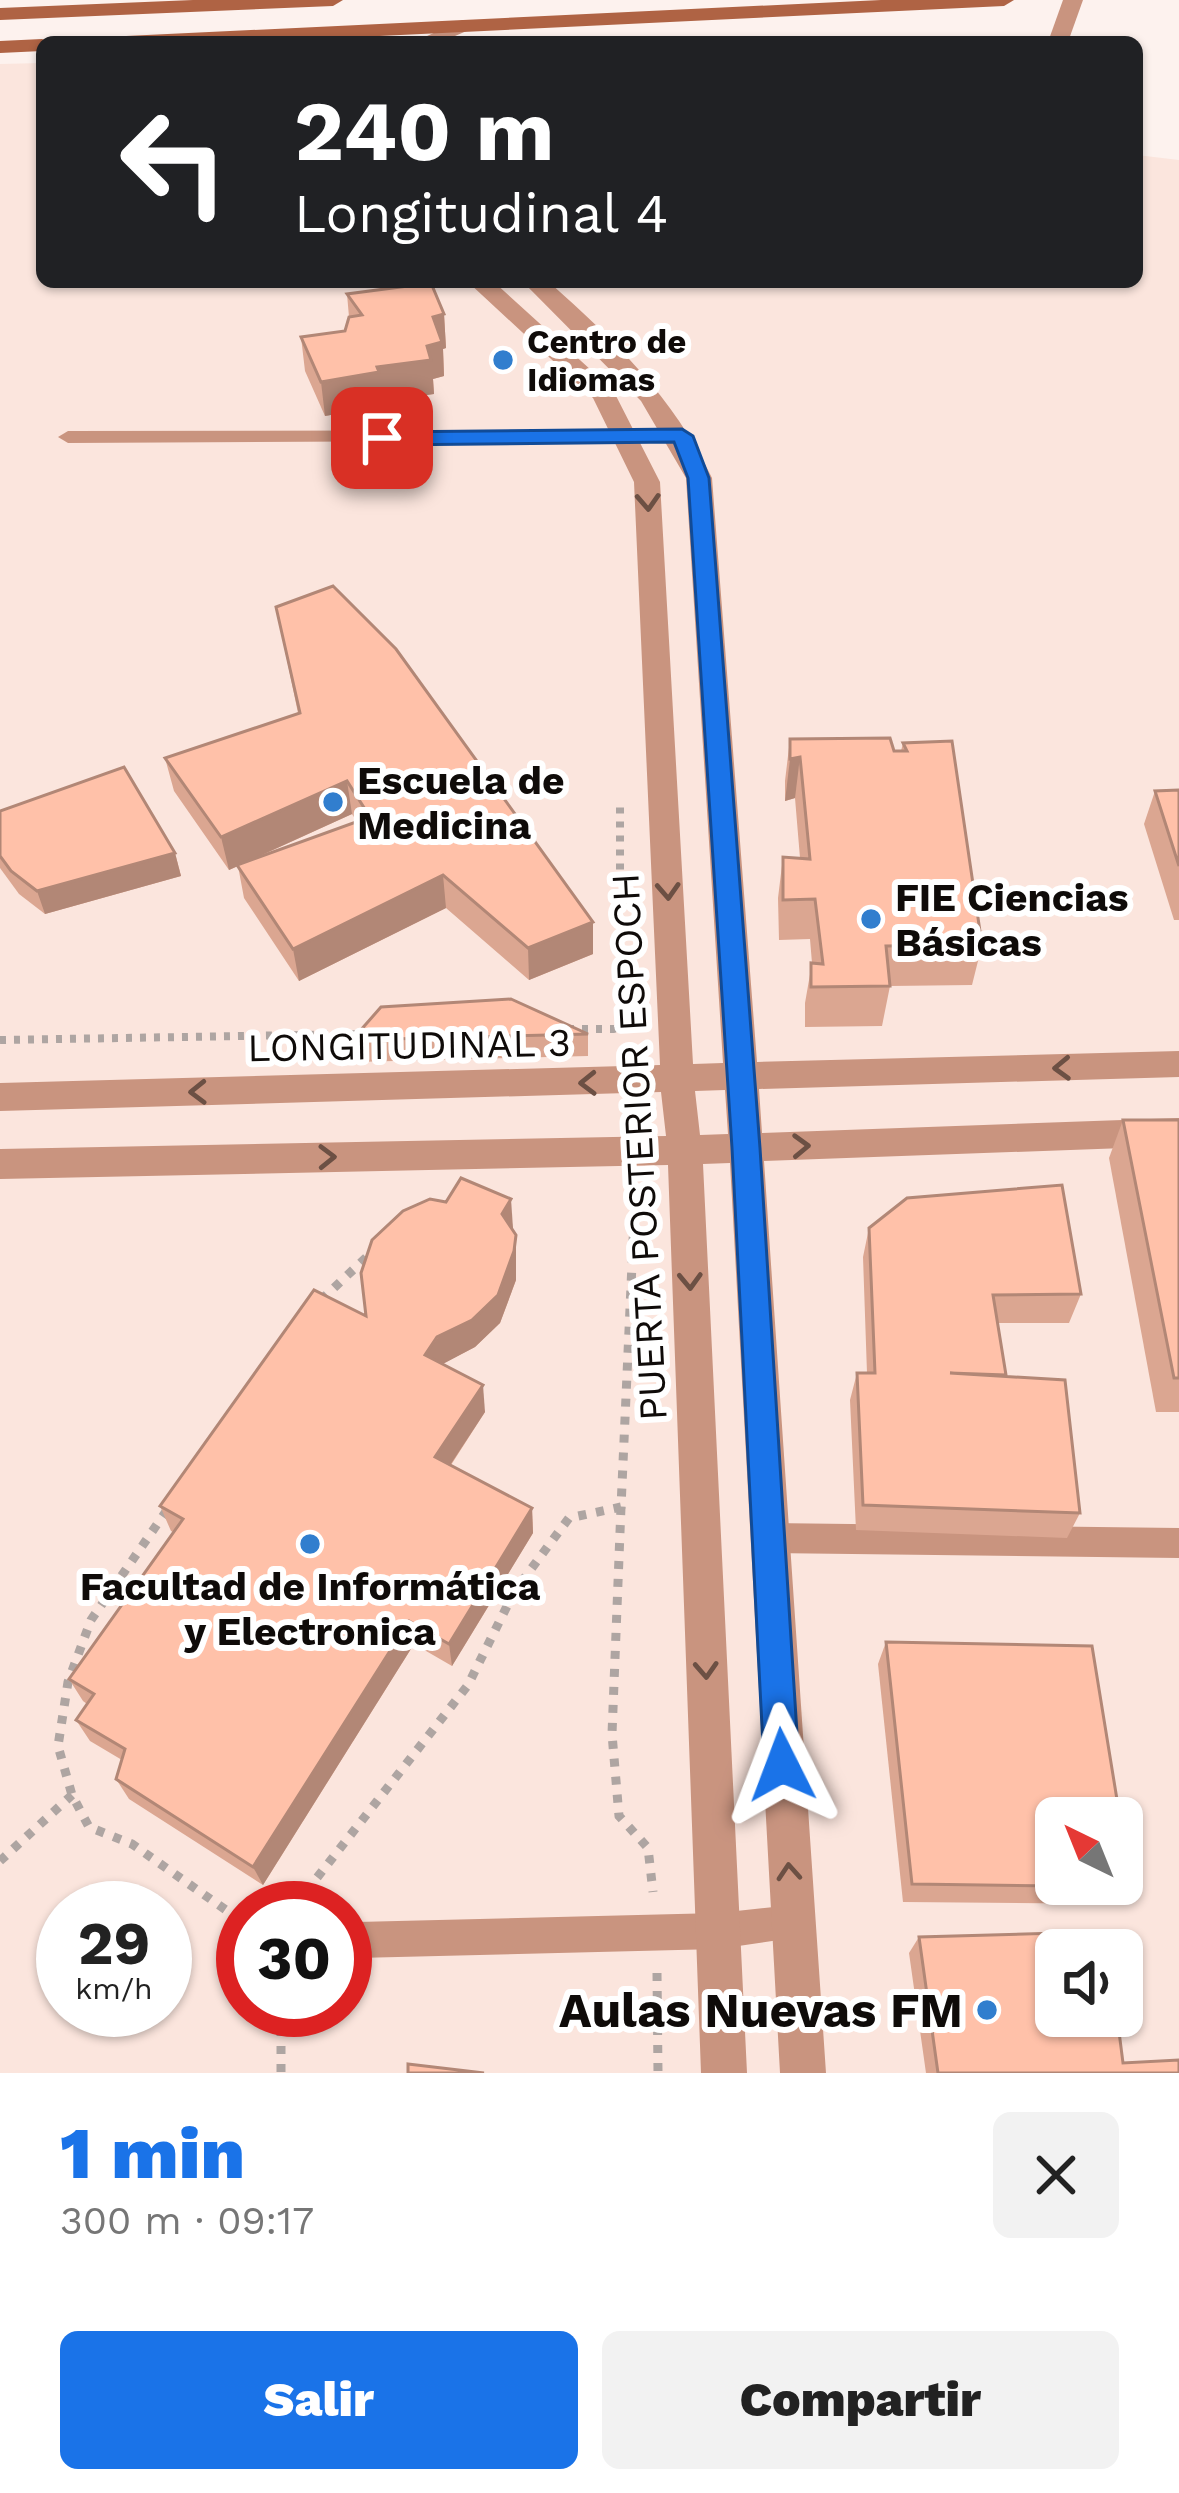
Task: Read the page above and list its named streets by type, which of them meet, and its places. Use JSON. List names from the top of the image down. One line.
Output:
{"streets":{"street":["LONGITUDINAL 3","PUERTA POSTERIOR ESPOCH"]},"crossings":[["LONGITUDINAL 3","PUERTA POSTERIOR ESPOCH"]],"places":["Centro de Idiomas","Escuela de Medicina","FIE Ciencias Básicas","Facultad de Informática y Electronica","Aulas Nuevas FM"],"north":"top left","page":{"turn":["240 m","Longitudinal 4"],"speed":"29 km/h","limit":"30","heading":["1 min","300 m · 09:17"],"buttons":["Salir","Compartir"]}}
